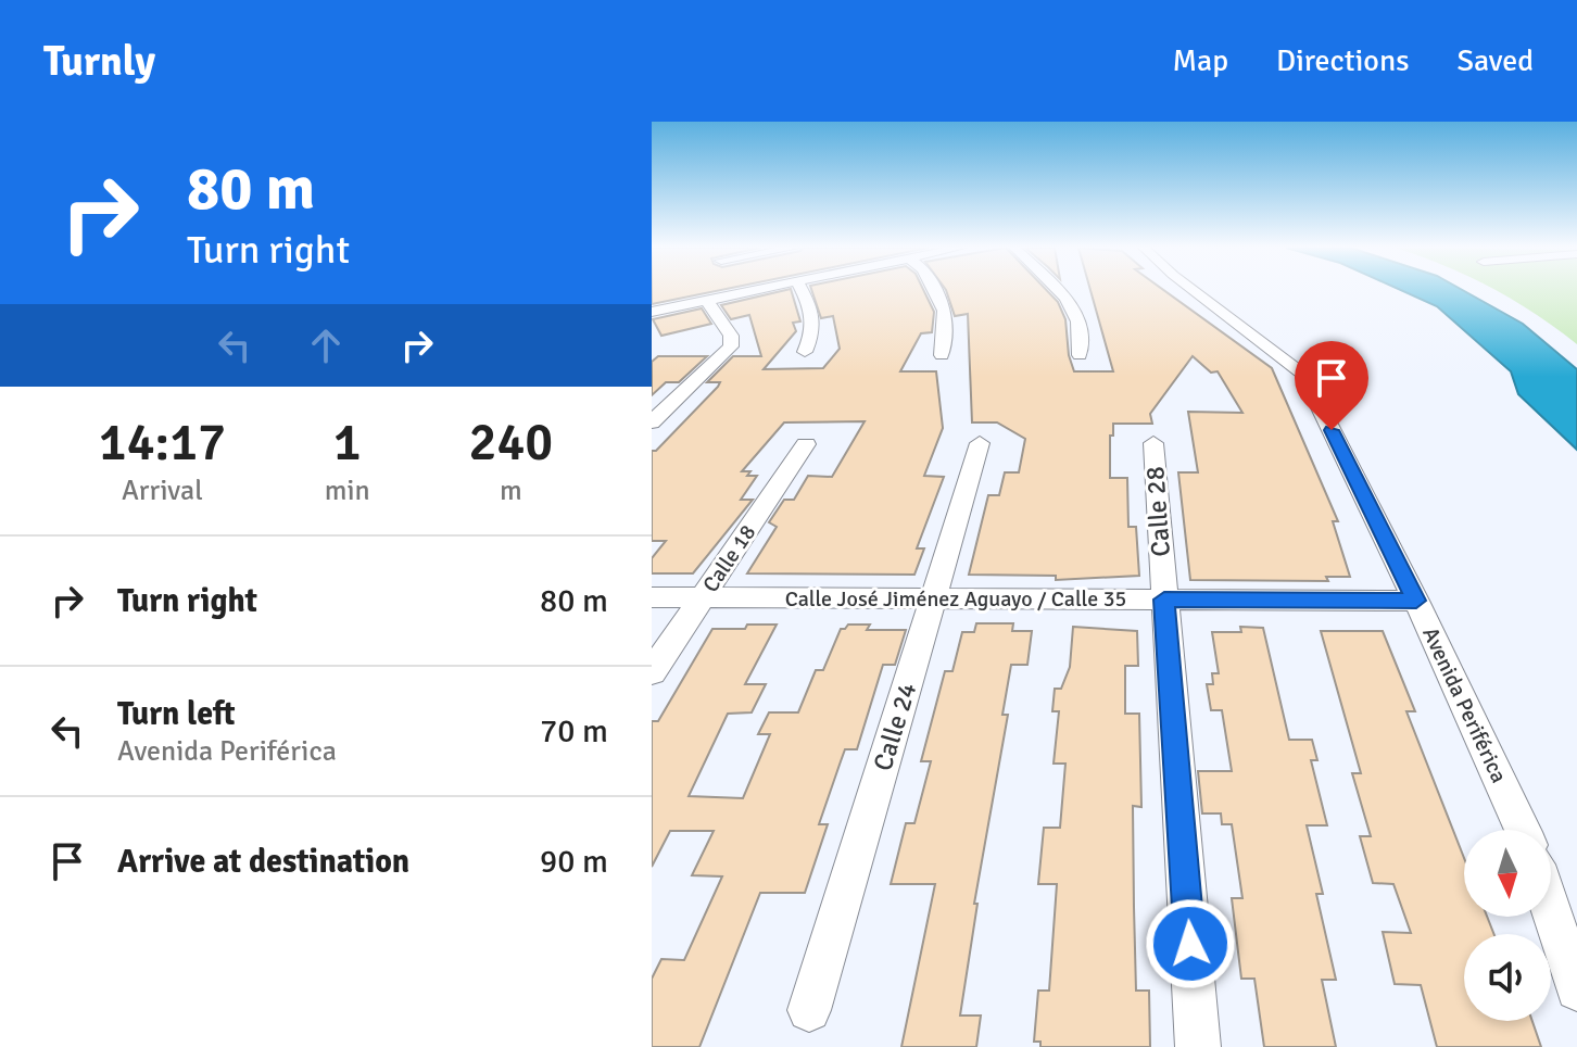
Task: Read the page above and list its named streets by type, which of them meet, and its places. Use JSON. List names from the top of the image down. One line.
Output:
{"streets":{"street":["Calle 28","Calle 18","Calle José Jiménez Aguayo / Calle 35","Avenida Periférica","Calle 24"]},"crossings":[["Calle 28","Calle José Jiménez Aguayo / Calle 35"],["Calle 18","Calle José Jiménez Aguayo / Calle 35"],["Calle José Jiménez Aguayo / Calle 35","Avenida Periférica"],["Calle José Jiménez Aguayo / Calle 35","Calle 24"]],"north":"bottom","page":{"header":"Turnly","nav":["Map","Directions","Saved"],"turn":["80 m","Turn right"],"eta":["14:17","Arrival","1","min","240","m"],"list":[{"name":"Turn right","value":"80 m"},{"name":"Turn left","note":"Avenida Periférica","value":"70 m"},{"name":"Arrive at destination","value":"90 m"}]}}
